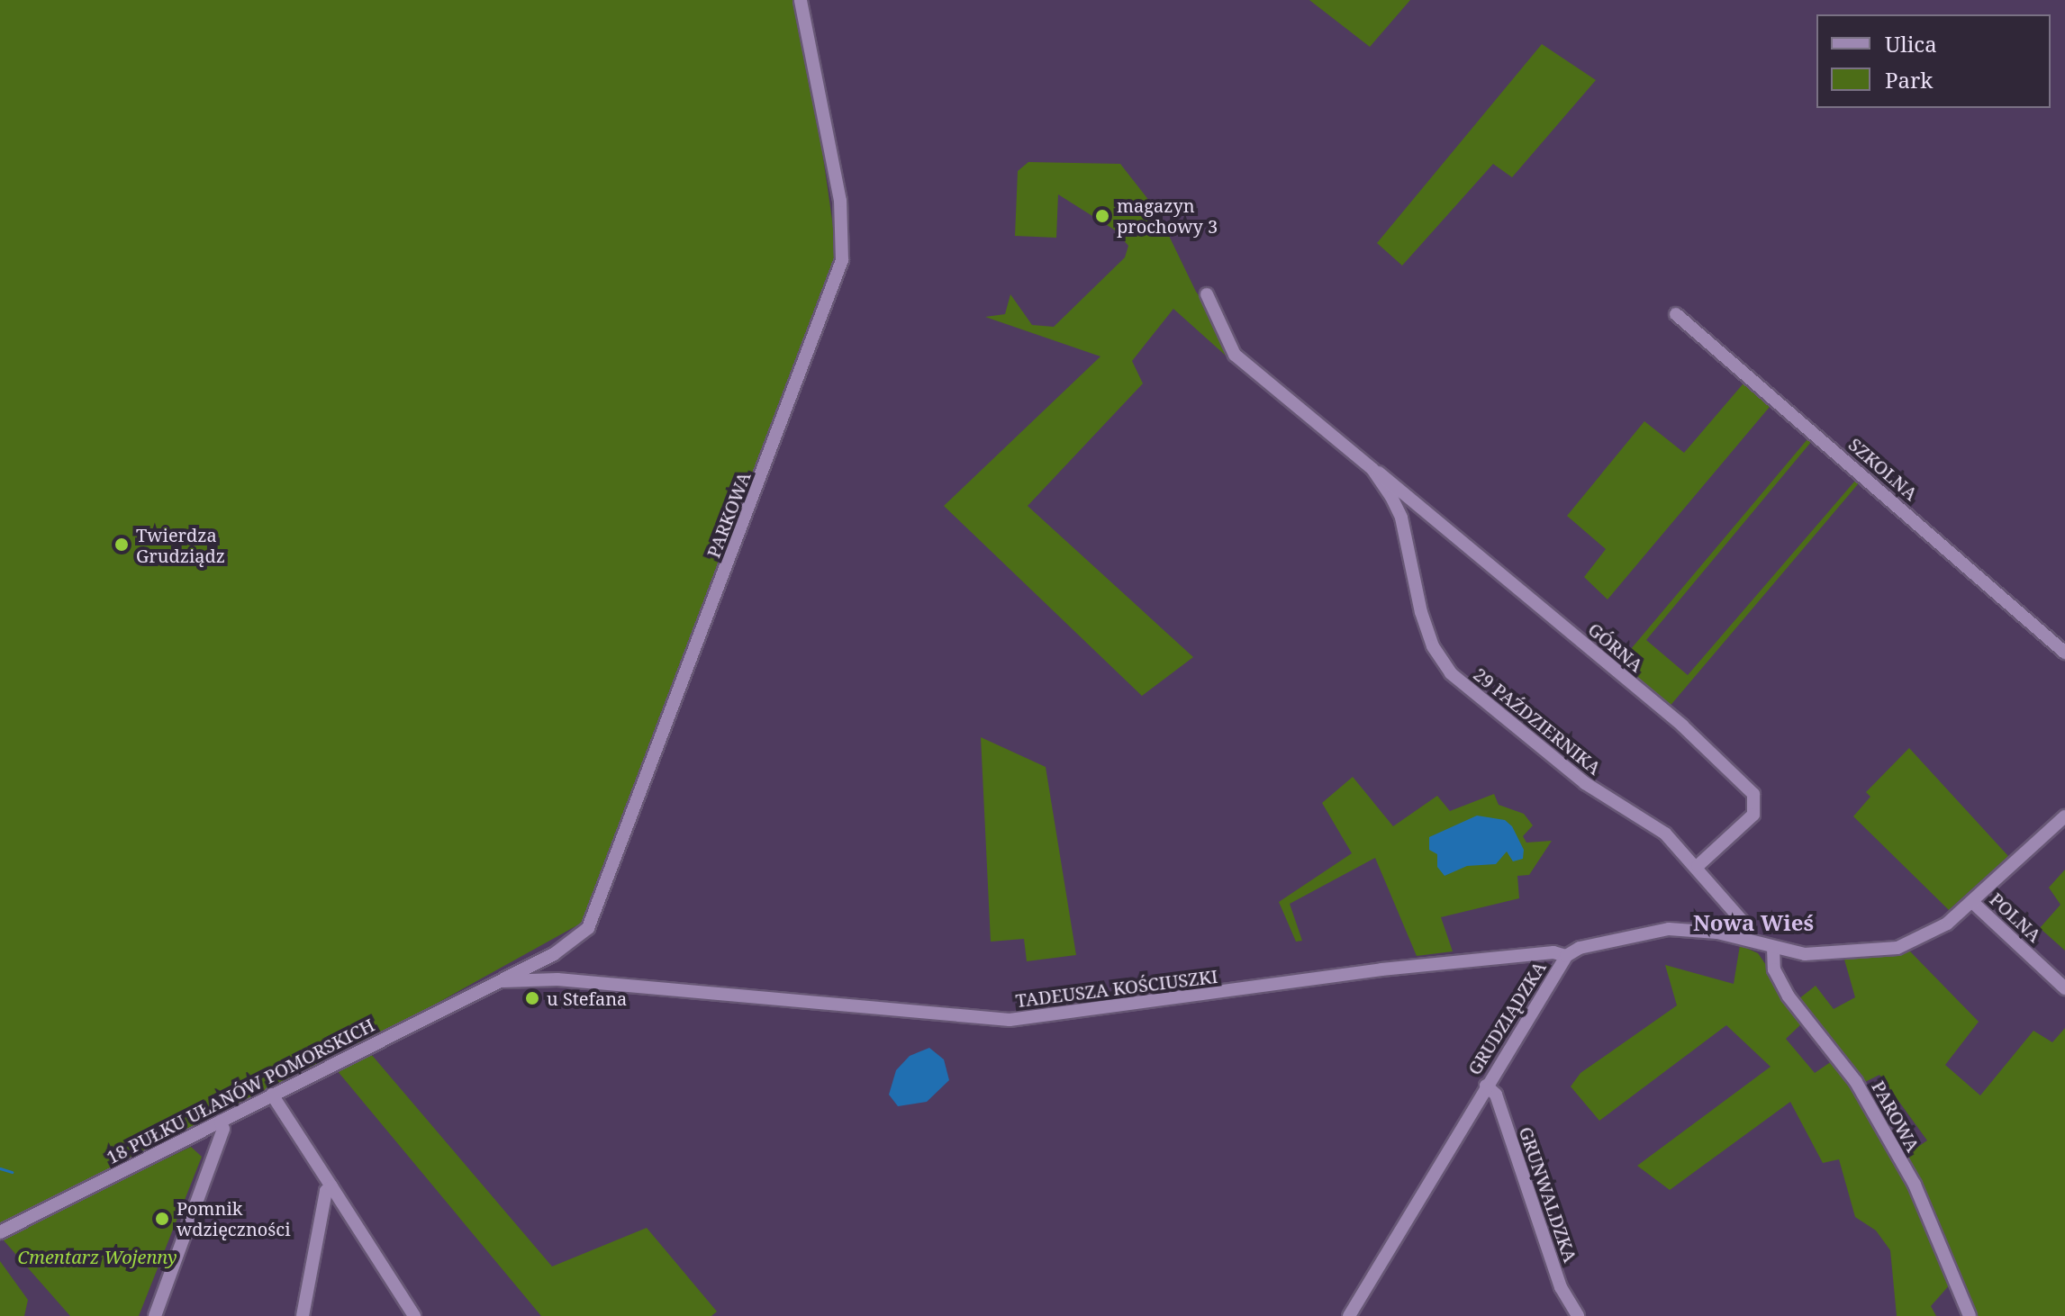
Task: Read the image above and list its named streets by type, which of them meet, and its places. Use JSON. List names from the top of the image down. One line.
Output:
{"streets":{"street":["SZKOLNA","PARKOWA","GÓRNA","29 PAŹDZIERNIKA","POLNA","TADEUSZA KOŚCIUSZKI","GRUDZIĄDZKA","18 PUŁKU UŁANÓW POMORSKICH","PAROWA","GRUNWALDZKA"]},"crossings":[["PARKOWA","TADEUSZA KOŚCIUSZKI"],["PARKOWA","18 PUŁKU UŁANÓW POMORSKICH"],["GÓRNA","29 PAŹDZIERNIKA"],["29 PAŹDZIERNIKA","GRUDZIĄDZKA"],["POLNA","GRUDZIĄDZKA"],["TADEUSZA KOŚCIUSZKI","GRUDZIĄDZKA"],["TADEUSZA KOŚCIUSZKI","18 PUŁKU UŁANÓW POMORSKICH"],["GRUDZIĄDZKA","PAROWA"],["GRUDZIĄDZKA","GRUNWALDZKA"]],"districts":["Nowa Wieś"],"parks":["Cmentarz Wojenny"],"places":["magazyn prochowy 3","Twierdza Grudziądz","u Stefana","Pomnik wdzięczności"],"legend":["Ulica","Park"]}
